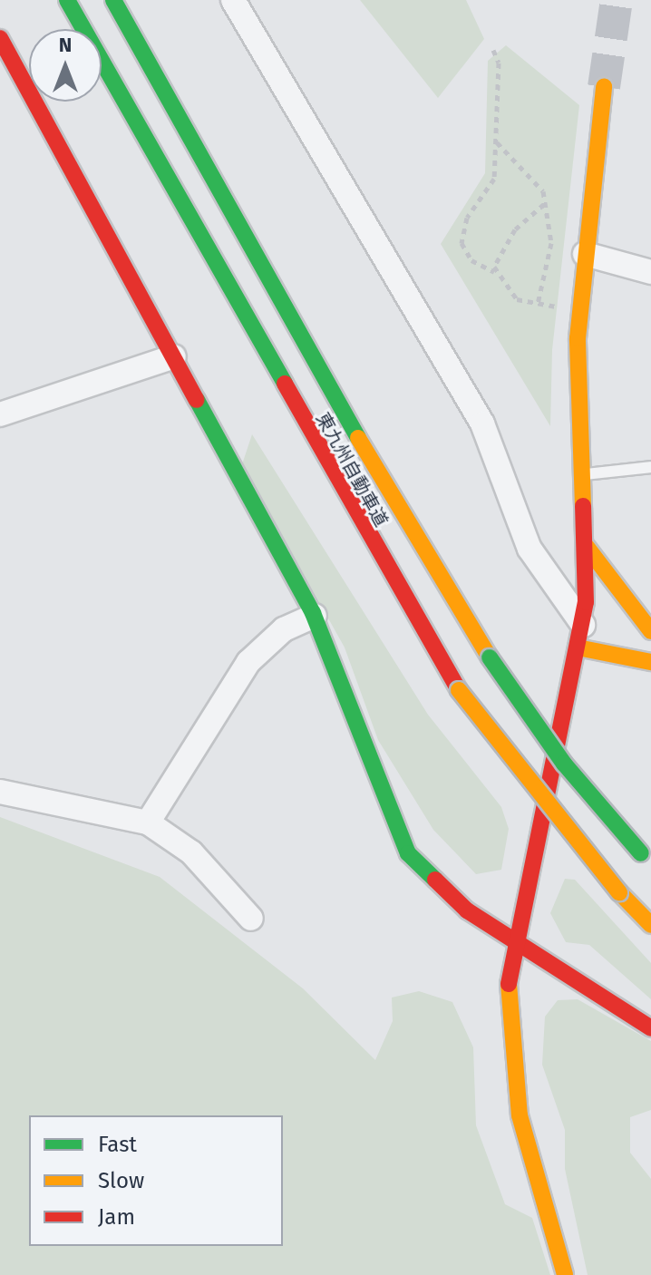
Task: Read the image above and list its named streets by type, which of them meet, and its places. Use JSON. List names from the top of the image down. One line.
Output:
{"streets":{"main road":["東九州自動車道"]},"legend":["Fast","Slow","Jam"],"north":"top"}
